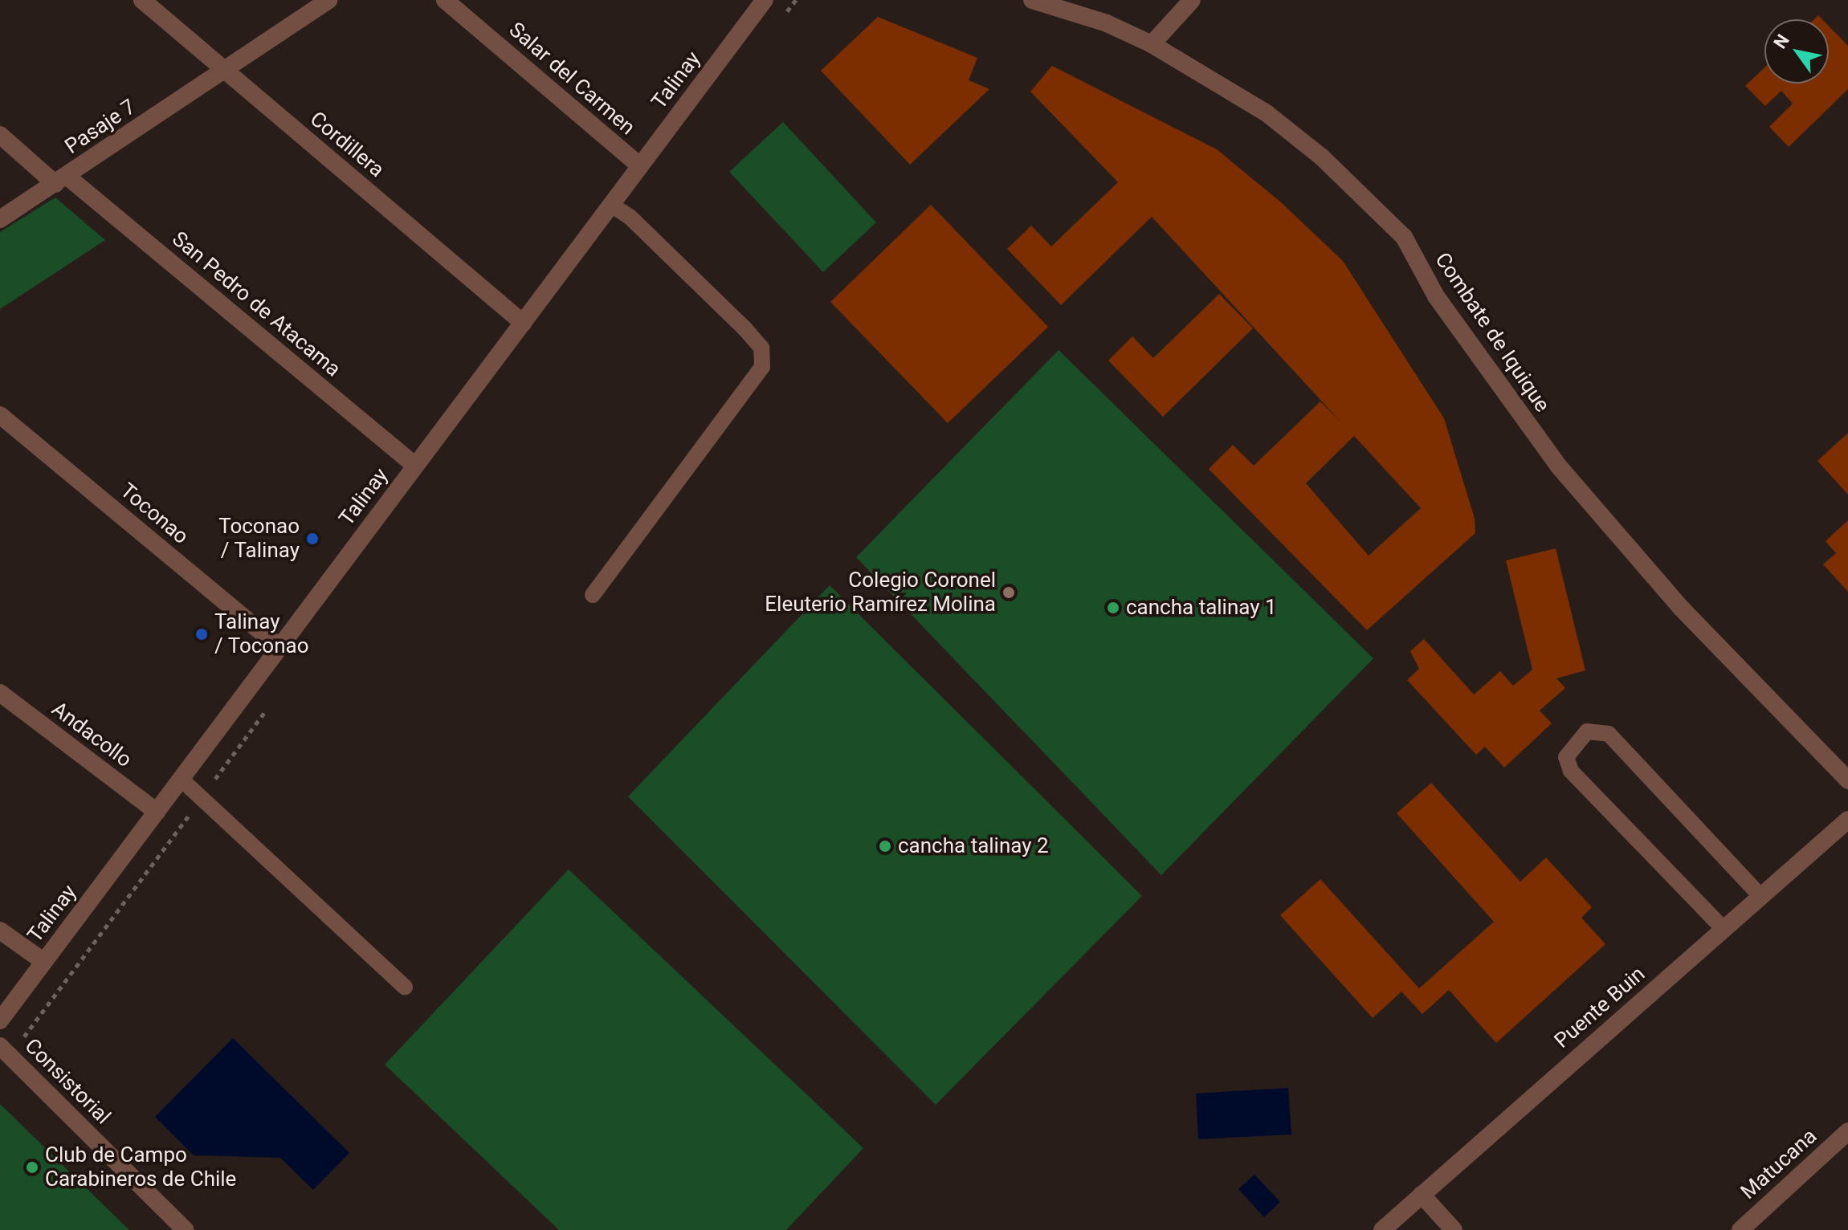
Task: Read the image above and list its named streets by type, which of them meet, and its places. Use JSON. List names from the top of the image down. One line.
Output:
{"streets":{"street":["Salar del Carmen","Talinay","Pasaje 7","Cordillera","San Pedro de Atacama","Combate de Iquique","Toconao","Andacollo","Puente Buin","Consistorial","Matucana"]},"crossings":[["Salar del Carmen","Talinay"],["Talinay","Cordillera"],["Talinay","San Pedro de Atacama"],["Talinay","Toconao"],["Talinay","Andacollo"],["Pasaje 7","Cordillera"],["Pasaje 7","San Pedro de Atacama"]],"places":["Toconao / Talinay","Colegio Coronel Eleuterio Ramírez Molina","cancha talinay 1","Talinay / Toconao","cancha talinay 2","Club de Campo Carabineros de Chile"],"north":"top left"}
